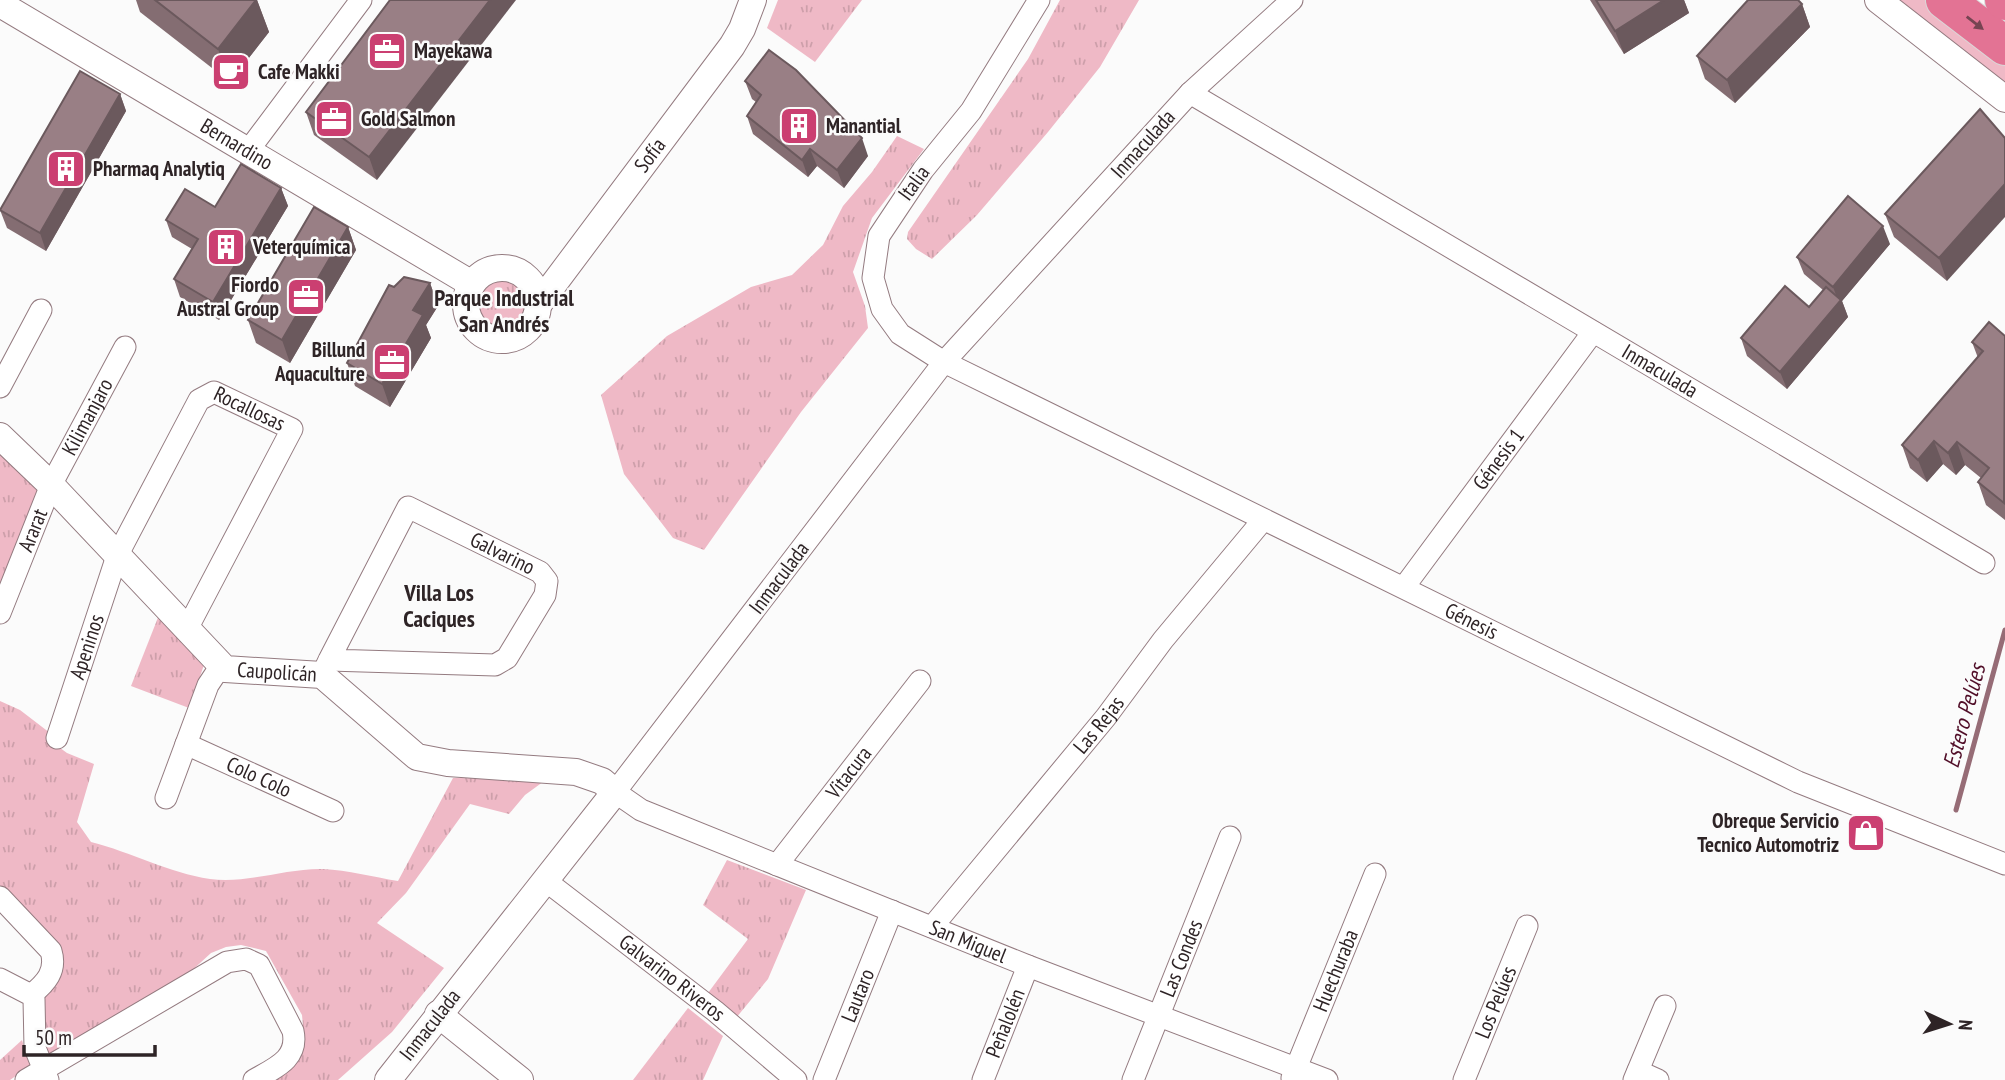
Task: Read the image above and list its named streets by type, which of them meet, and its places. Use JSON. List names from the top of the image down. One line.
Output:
{"streets":{"street":["Bernardino","Inmaculada","Sofía","Italia","Rocallosas","Kilimanjaro","Génesis 1","Ararat","Galvarino","Génesis","Apeninos","Caupolicán","Las Rejas","Vitacura","Colo Colo","San Miguel","Las Condes","Huechuraba","Galvarino Riveros","Lautaro","Los Pelúes","Peñalolén"]},"crossings":[["Bernardino","Sofía"],["Inmaculada","Italia"],["Inmaculada","Génesis 1"],["Inmaculada","Génesis"],["Inmaculada","Caupolicán"],["Inmaculada","San Miguel"],["Inmaculada","Galvarino Riveros"],["Italia","Génesis"],["Rocallosas","Apeninos"],["Rocallosas","Caupolicán"],["Kilimanjaro","Ararat"],["Kilimanjaro","Caupolicán"],["Génesis 1","Génesis"],["Ararat","Caupolicán"],["Galvarino","Caupolicán"],["Génesis","Las Rejas"],["Apeninos","Caupolicán"],["Caupolicán","San Miguel"],["Las Rejas","San Miguel"],["Vitacura","San Miguel"],["San Miguel","Las Condes"],["San Miguel","Huechuraba"],["San Miguel","Lautaro"],["San Miguel","Peñalolén"]],"districts":["Parque Industrial San Andrés","Villa Los Caciques"],"water":["Estero Pelúes"],"places":{"office":["Mayekawa","Gold Salmon","Fiordo Austral Group","Billund Aquaculture"],"cafe":["Cafe Makki"],"building":["Manantial","Pharmaq Analytiq","Veterquímica"],"shop":["Obreque Servicio Tecnico Automotriz"]},"scale_bar":"50 m","north":"right"}
